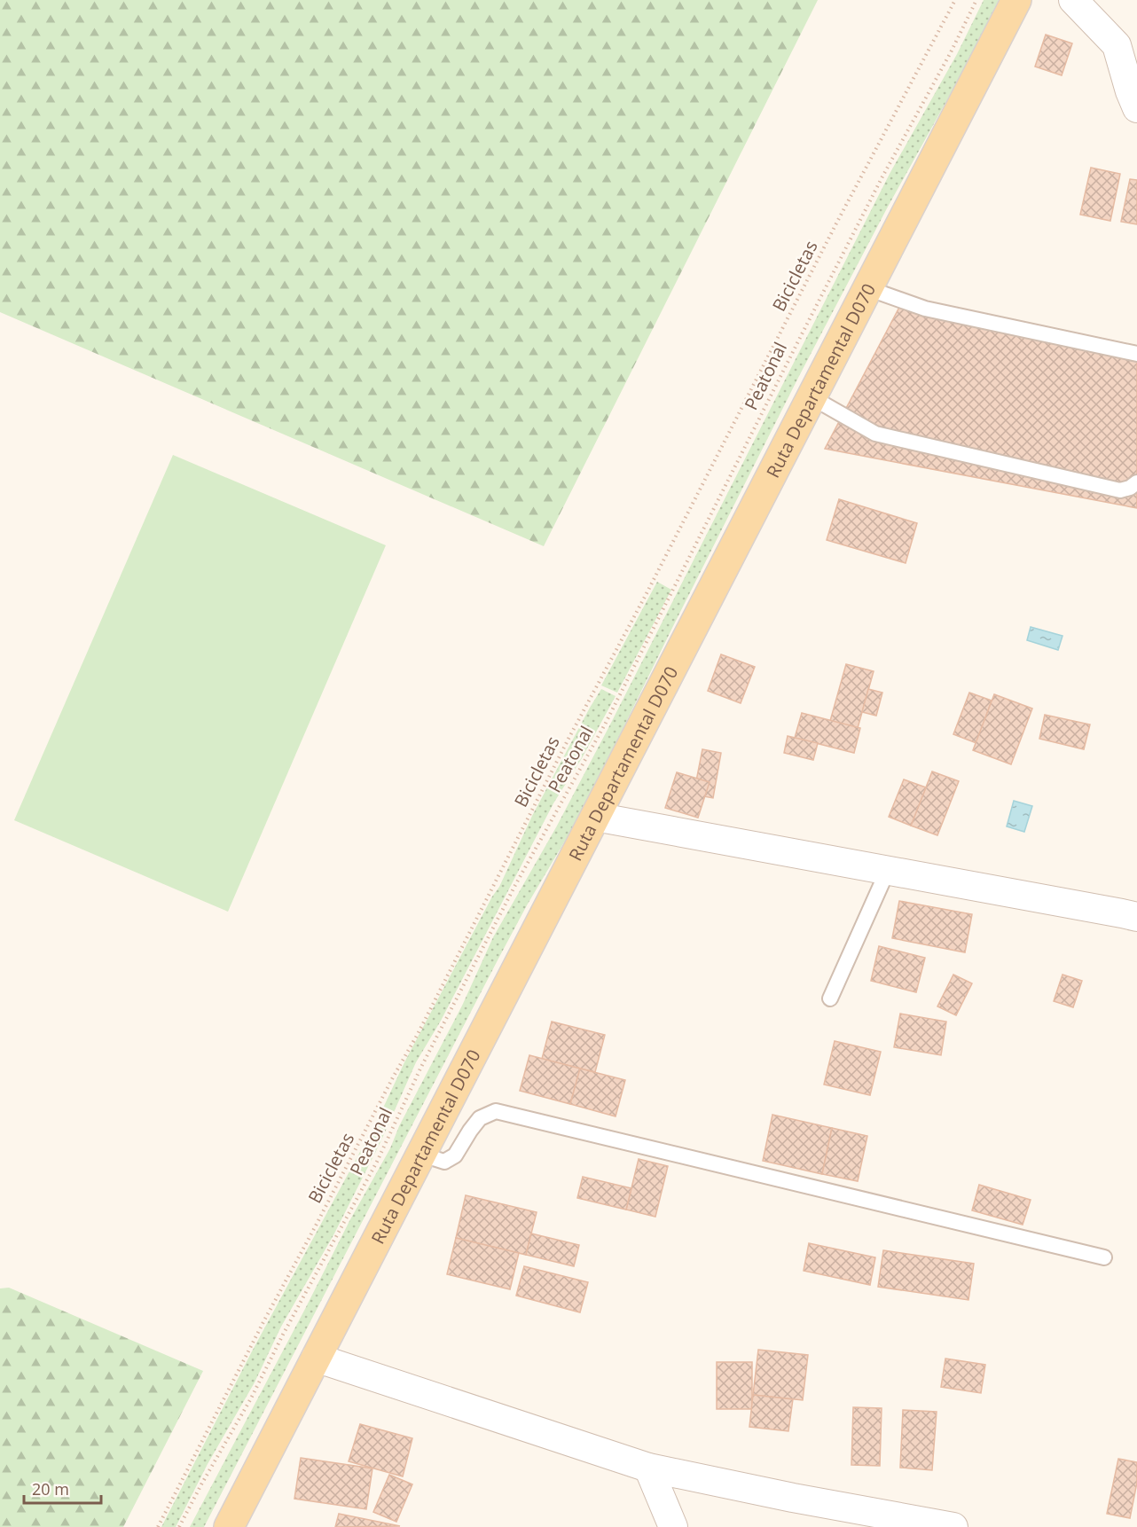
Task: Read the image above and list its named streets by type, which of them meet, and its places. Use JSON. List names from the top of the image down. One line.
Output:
{"streets":{"main road":["Ruta Departamental D070"],"path":["Bicicletas","Peatonal"]},"scale_bar":"20 m"}
